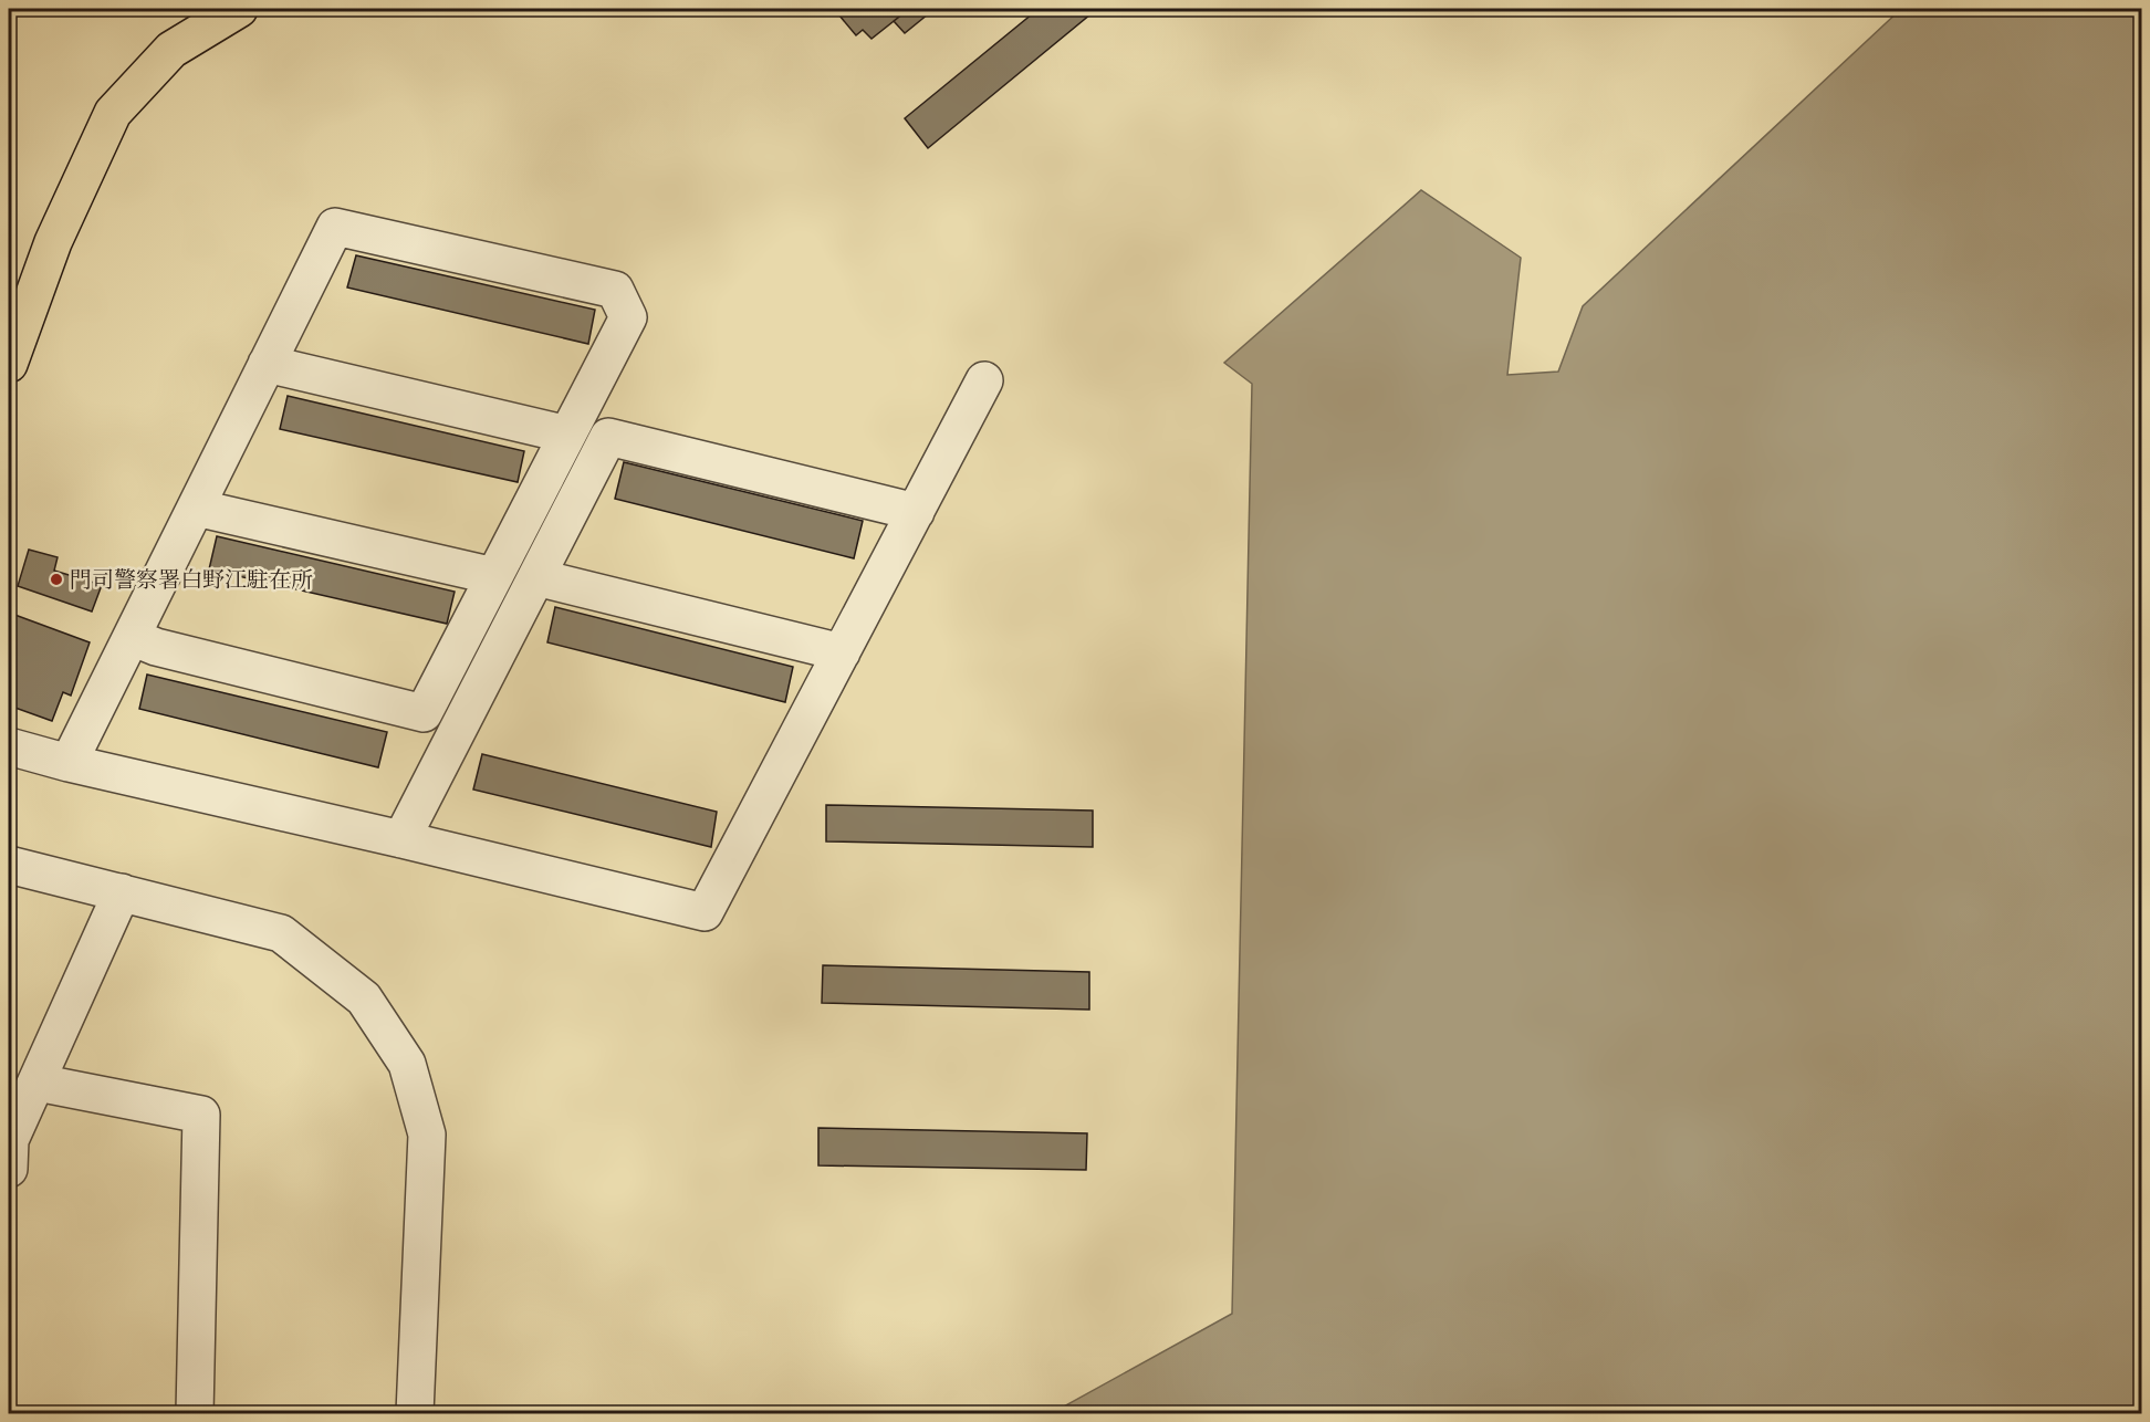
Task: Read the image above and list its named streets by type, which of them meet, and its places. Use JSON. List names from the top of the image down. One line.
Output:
{"places":["門司警察署白野江駐在所"]}
